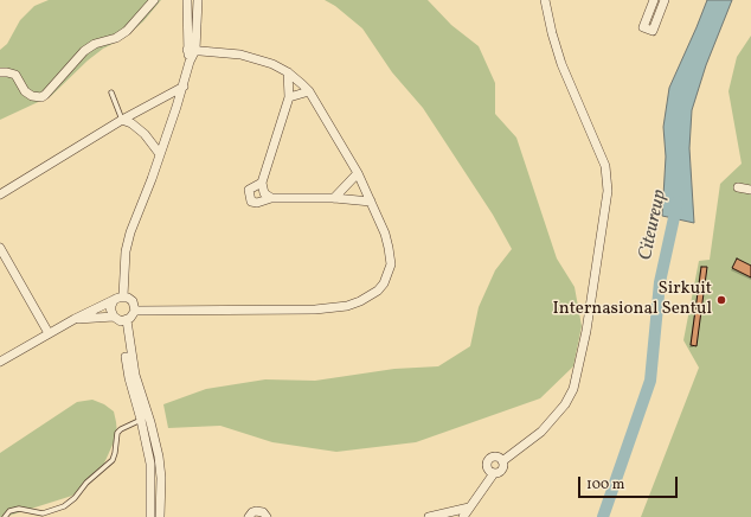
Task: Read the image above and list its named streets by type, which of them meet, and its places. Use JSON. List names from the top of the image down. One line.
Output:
{"water":["Citeureup"],"places":["Sirkuit Internasional Sentul"],"scale_bar":"100 m"}
